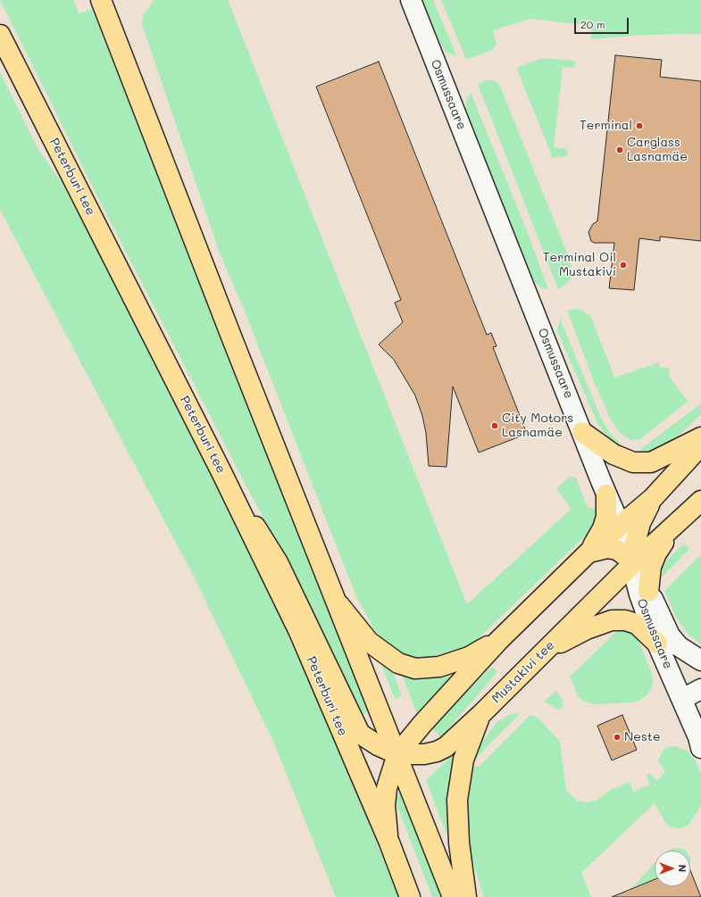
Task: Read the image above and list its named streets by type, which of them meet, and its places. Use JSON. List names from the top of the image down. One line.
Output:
{"streets":{"main road":["Peterburi tee","Mustakivi tee"],"street":["Osmussaare"]},"crossings":[["Osmussaare","Mustakivi tee"]],"places":["Terminal","Carglass Lasnamäe","Terminal Oil Mustakivi","City Motors Lasnamäe","Neste"],"scale_bar":"20 m","north":"right"}
